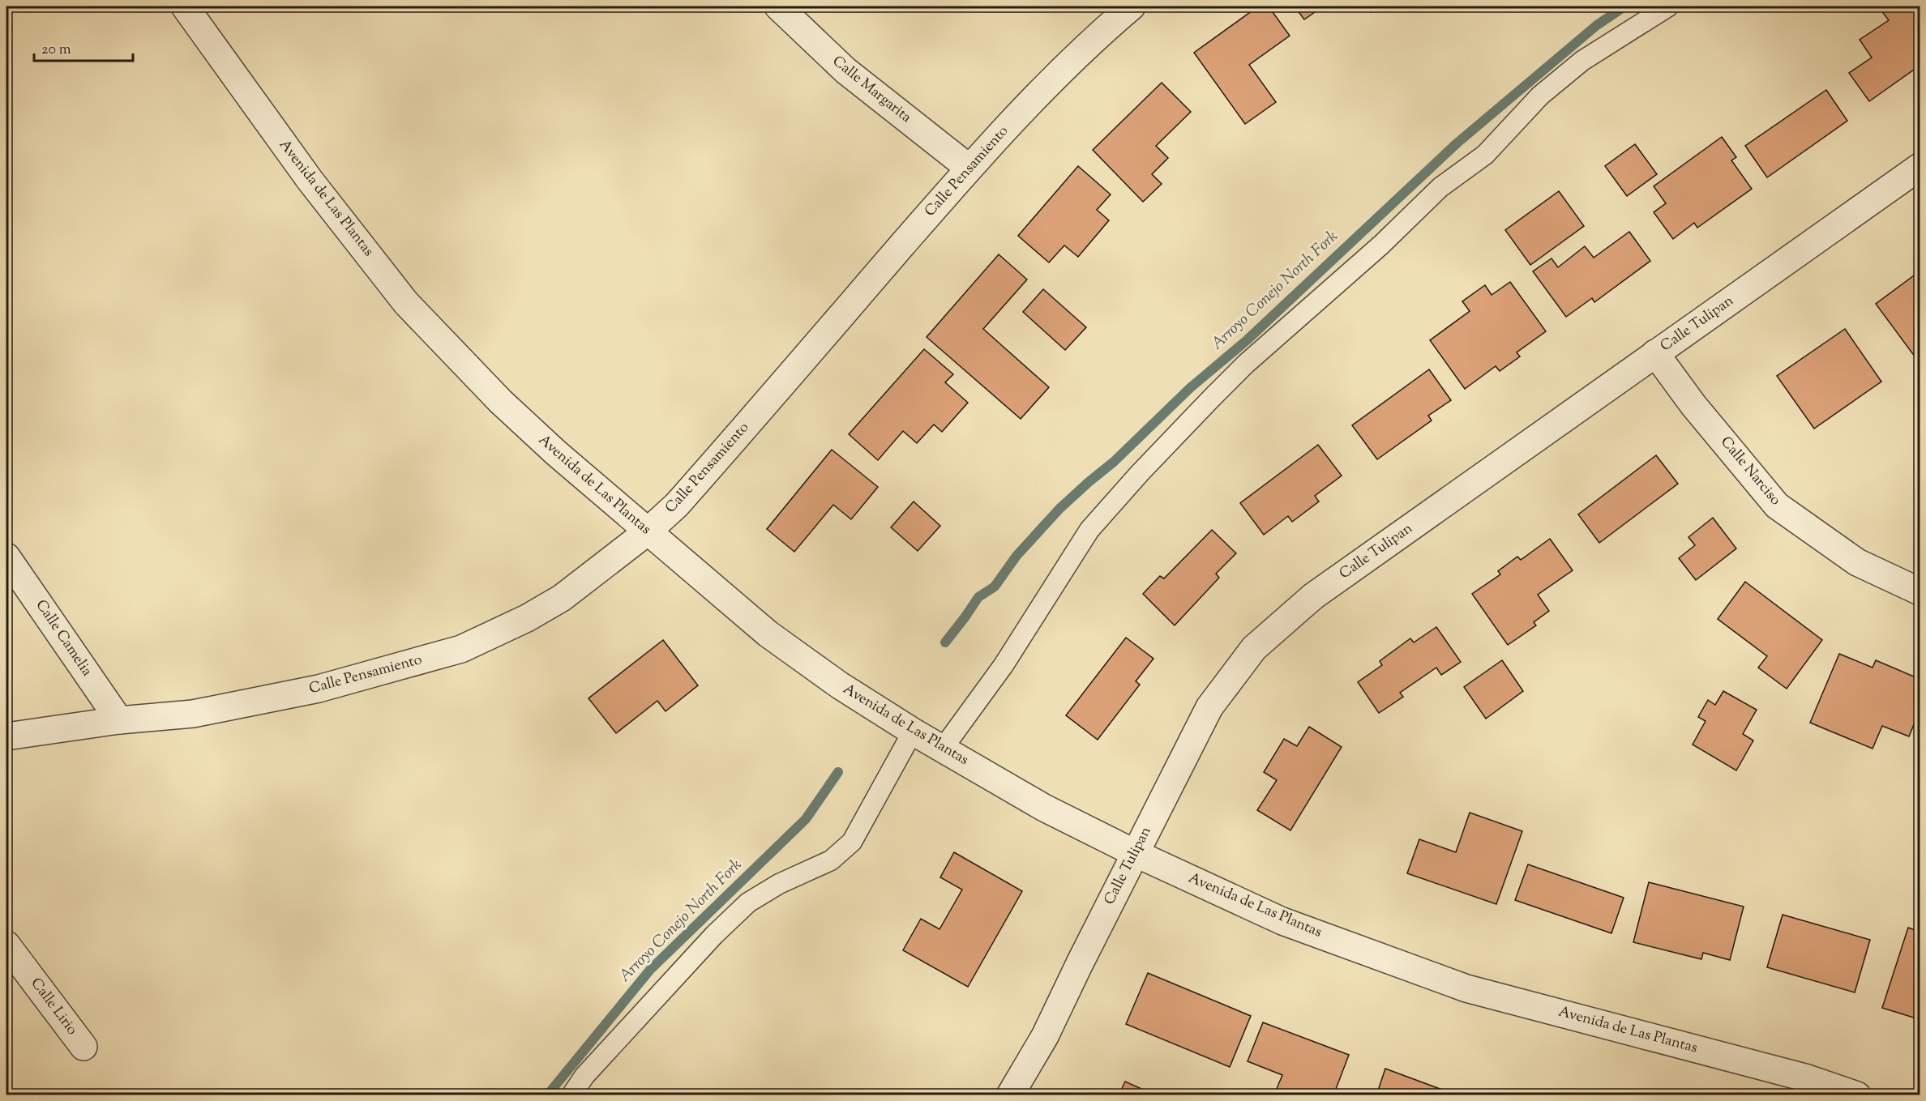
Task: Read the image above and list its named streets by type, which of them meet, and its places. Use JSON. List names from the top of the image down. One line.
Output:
{"streets":{"street":["Calle Margarita","Calle Pensamiento","Avenida de Las Plantas","Calle Tulipan","Calle Narciso","Calle Camelia","Calle Lirio"]},"crossings":[["Calle Margarita","Calle Pensamiento"],["Calle Pensamiento","Avenida de Las Plantas"],["Calle Pensamiento","Calle Camelia"],["Avenida de Las Plantas","Calle Tulipan"],["Calle Tulipan","Calle Narciso"]],"water":["Arroyo Conejo North Fork"],"scale_bar":"20 m"}
